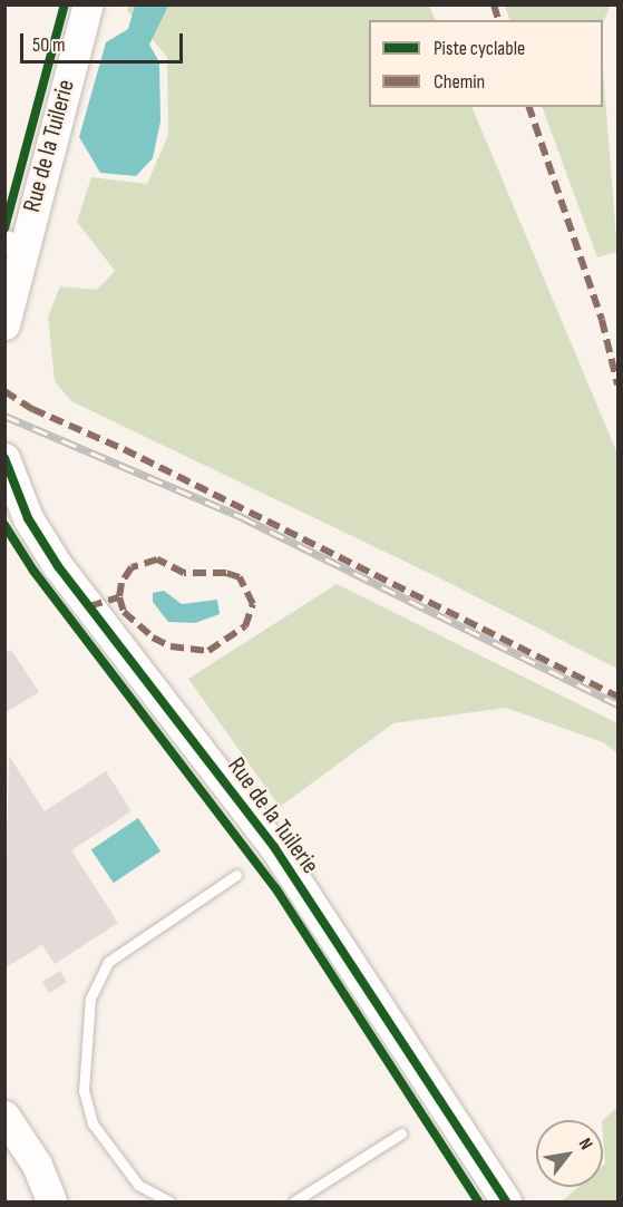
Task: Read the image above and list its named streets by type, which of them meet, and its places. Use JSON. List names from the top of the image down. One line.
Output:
{"streets":{"street":["Rue de la Tuilerie"]},"legend":["Piste cyclable","Chemin"],"scale_bar":"50 m","north":"top right"}
